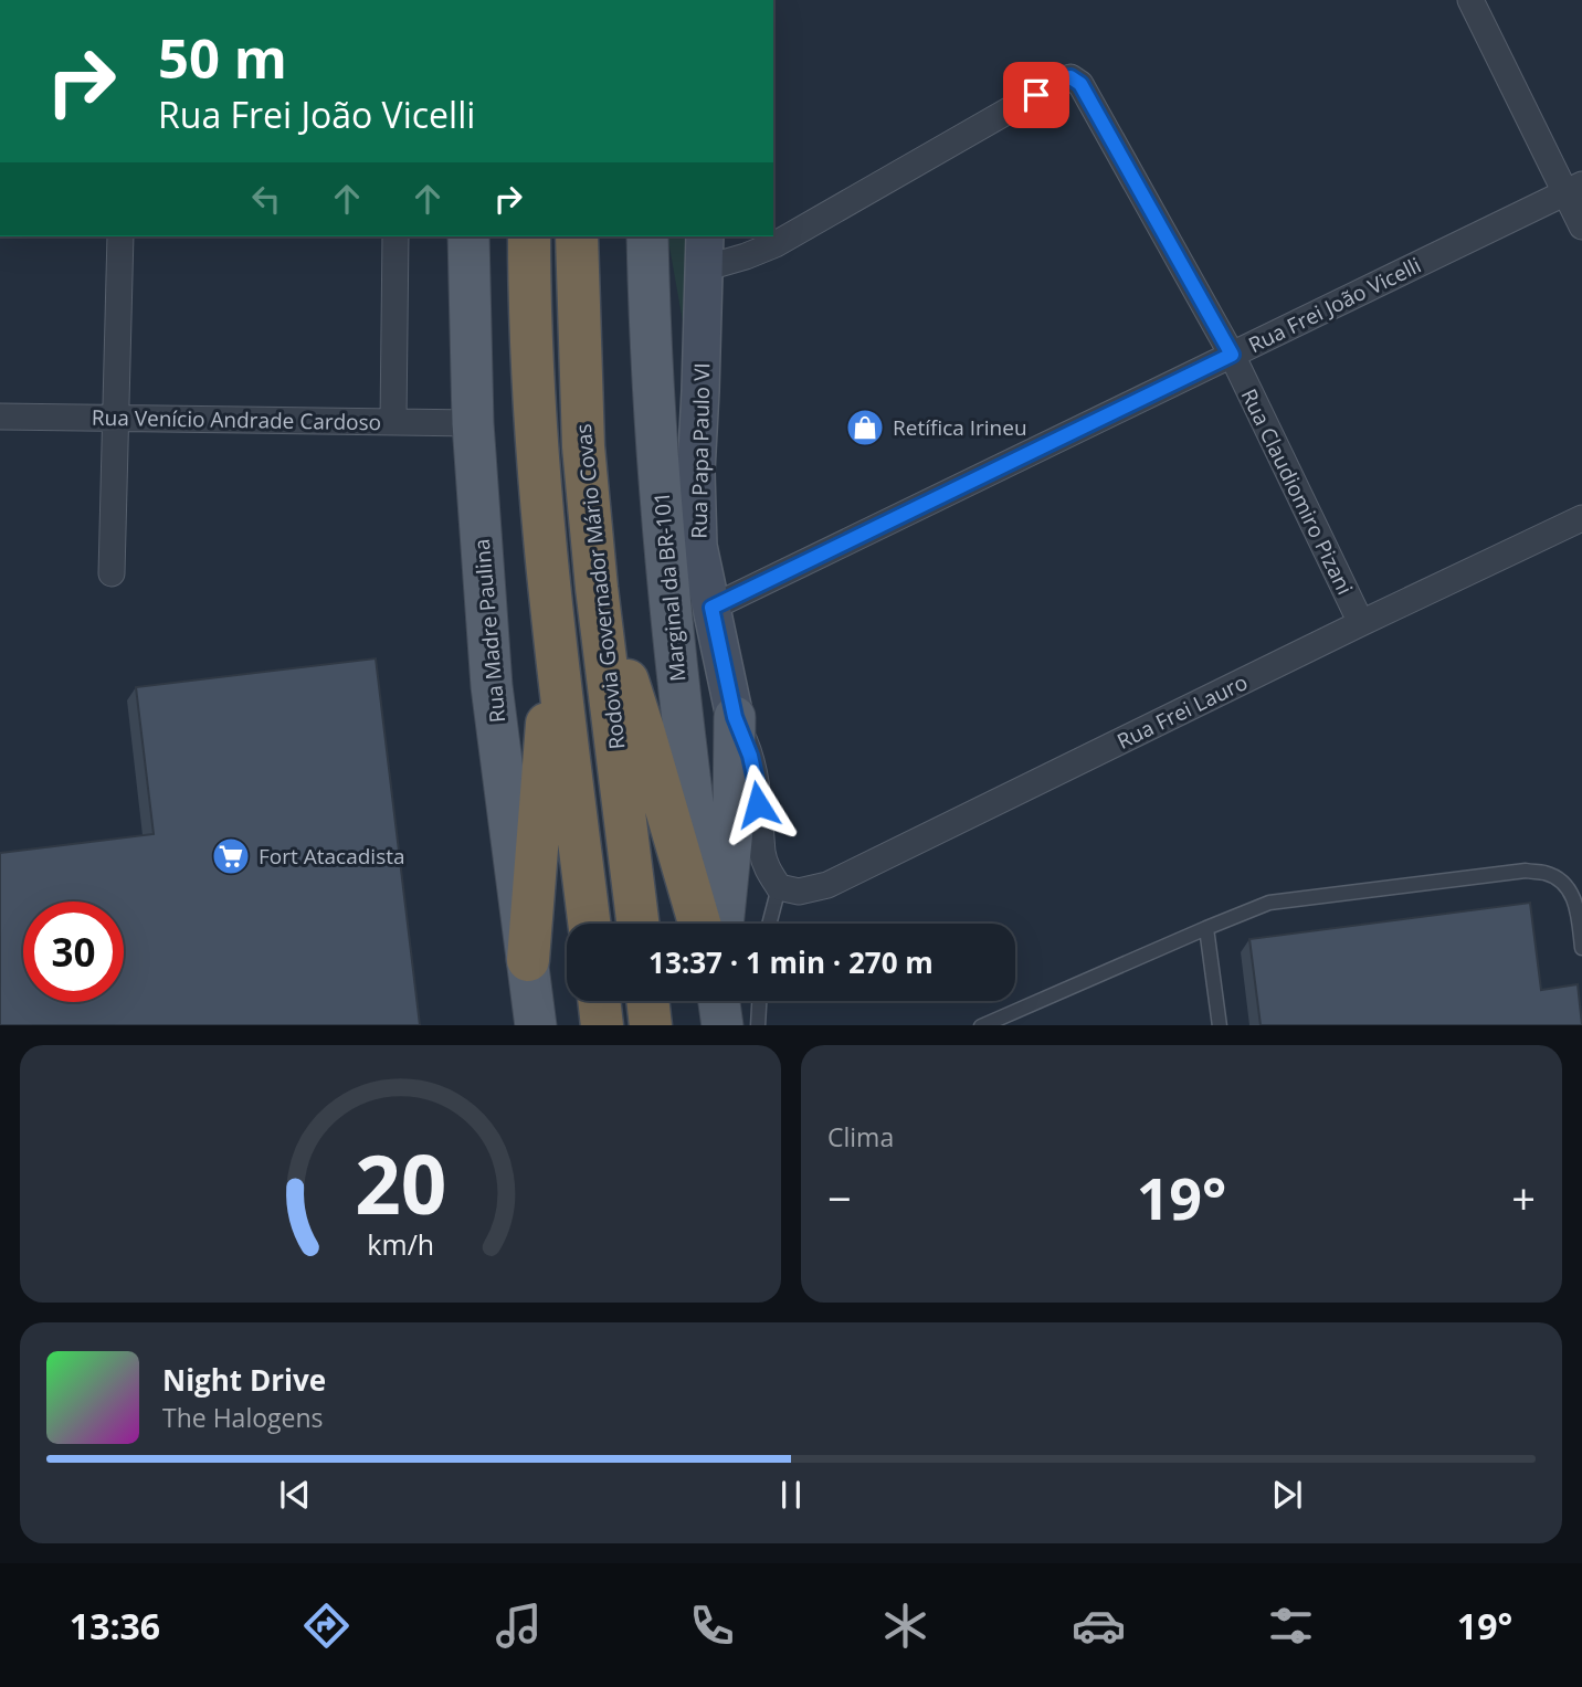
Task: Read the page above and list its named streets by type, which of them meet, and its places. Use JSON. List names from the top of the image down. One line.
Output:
{"streets":{"highway":["Rodovia Governador Mário Covas"],"main road":["Marginal da BR-101","Rua Madre Paulina"],"street":["Rua Frei João Vicelli","Rua Venício Andrade Cardoso","Rua Papa Paulo VI","Rua Claudiomiro Pizani","Rua Frei Lauro"]},"crossings":[["Rua Frei João Vicelli","Rua Papa Paulo VI"],["Rua Frei João Vicelli","Rua Claudiomiro Pizani"],["Rua Venício Andrade Cardoso","Rua Madre Paulina"],["Rua Papa Paulo VI","Rua Claudiomiro Pizani"],["Rua Papa Paulo VI","Rua Frei Lauro"],["Rua Claudiomiro Pizani","Rua Frei Lauro"]],"places":{"shop":["Retífica Irineu"],"supermarket":["Fort Atacadista"]},"page":{"turn":["50 m","Rua Frei João Vicelli"],"limit":"30","trip":"13:37 · 1 min · 270 m","tile":"Clima","heat":["−","19°","+"],"song":["Night Drive","The Halogens"],"tabs":["13:36","19°"],"gauge":["20","km/h"]}}
